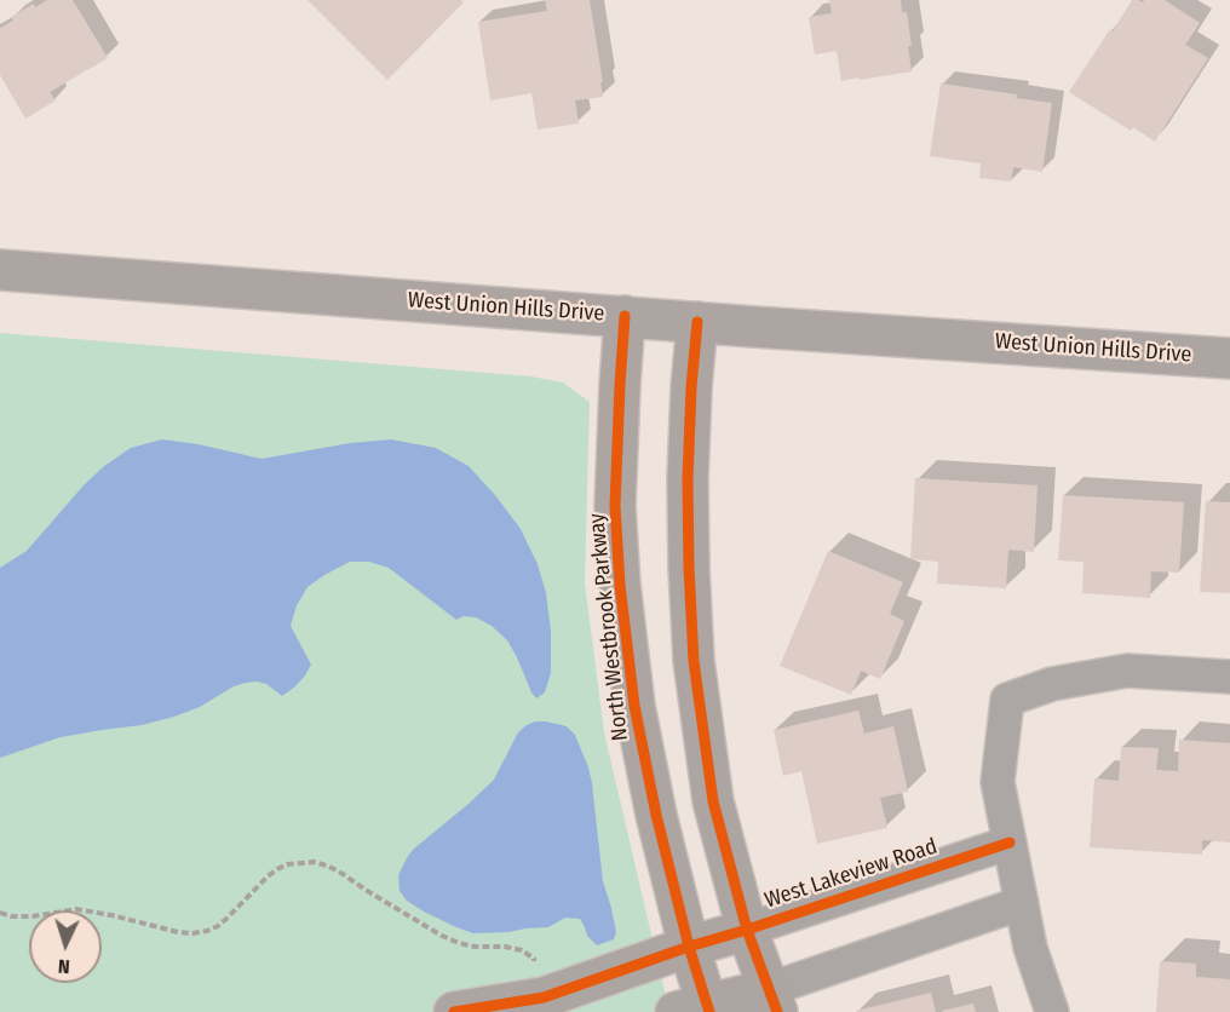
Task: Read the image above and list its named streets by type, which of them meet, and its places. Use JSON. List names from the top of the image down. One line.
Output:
{"streets":{"street":["West Union Hills Drive","North Westbrook Parkway","West Lakeview Road"]},"crossings":[["West Union Hills Drive","North Westbrook Parkway"],["North Westbrook Parkway","West Lakeview Road"]],"north":"bottom"}
